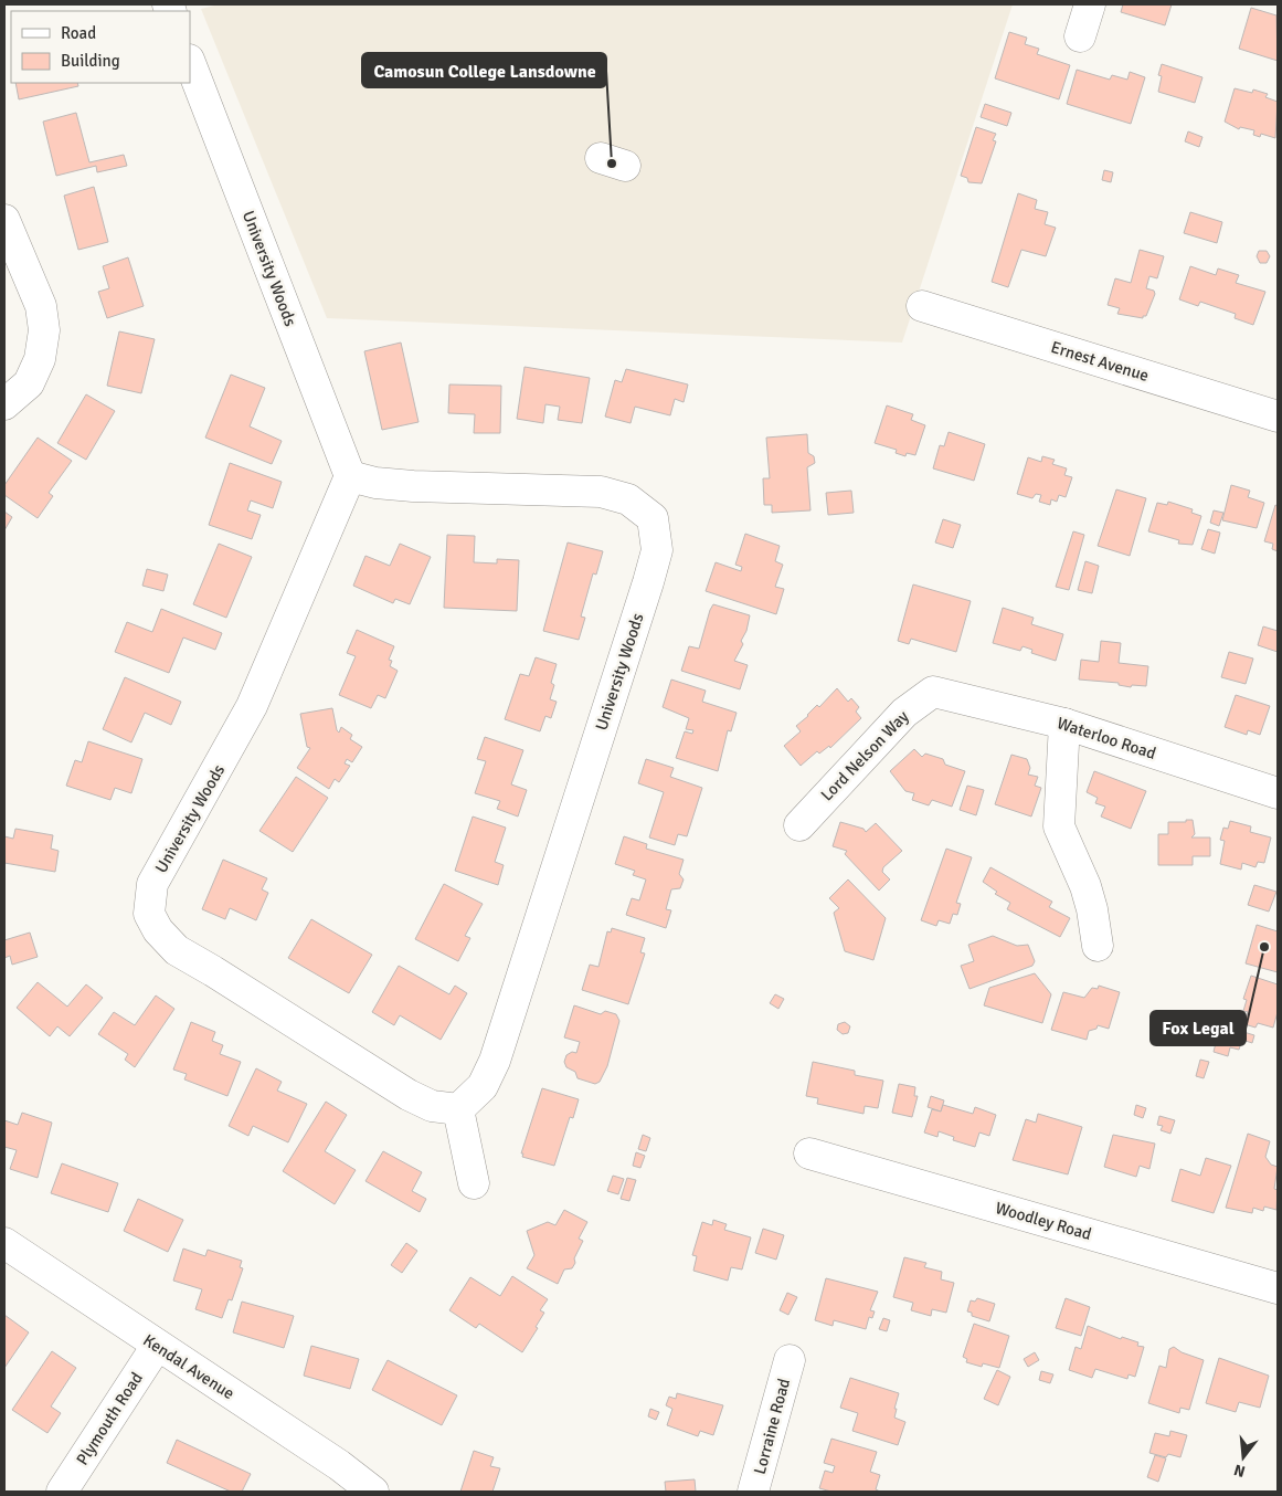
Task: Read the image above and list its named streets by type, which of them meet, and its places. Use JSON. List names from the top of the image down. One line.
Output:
{"streets":{"street":["University Woods","Ernest Avenue","Waterloo Road","Lord Nelson Way","Woodley Road","Kendal Avenue","Plymouth Road","Lorraine Road"]},"crossings":[["Waterloo Road","Lord Nelson Way"],["Kendal Avenue","Plymouth Road"]],"places":["Camosun College Lansdowne","Fox Legal"],"legend":["Road","Building"],"north":"bottom"}
